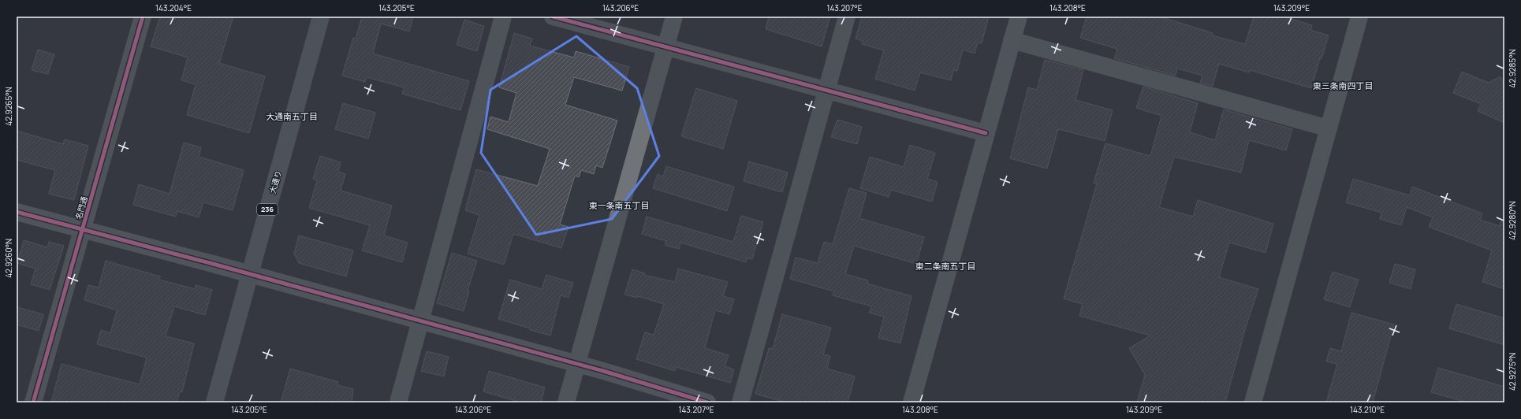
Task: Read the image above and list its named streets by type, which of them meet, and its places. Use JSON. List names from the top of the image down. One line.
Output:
{"streets":{"highway":["大通り","236"],"street":["名門通"]},"districts":["東三条南四丁目","大通南五丁目","東一条南五丁目","東二条南五丁目"],"coordinates":["143.204°E","143.205°E","143.206°E","143.207°E","143.208°E","143.209°E","42.9285°N","42.9265°N","42.9280°N","42.9260°N","42.9275°N","143.210°E"]}
